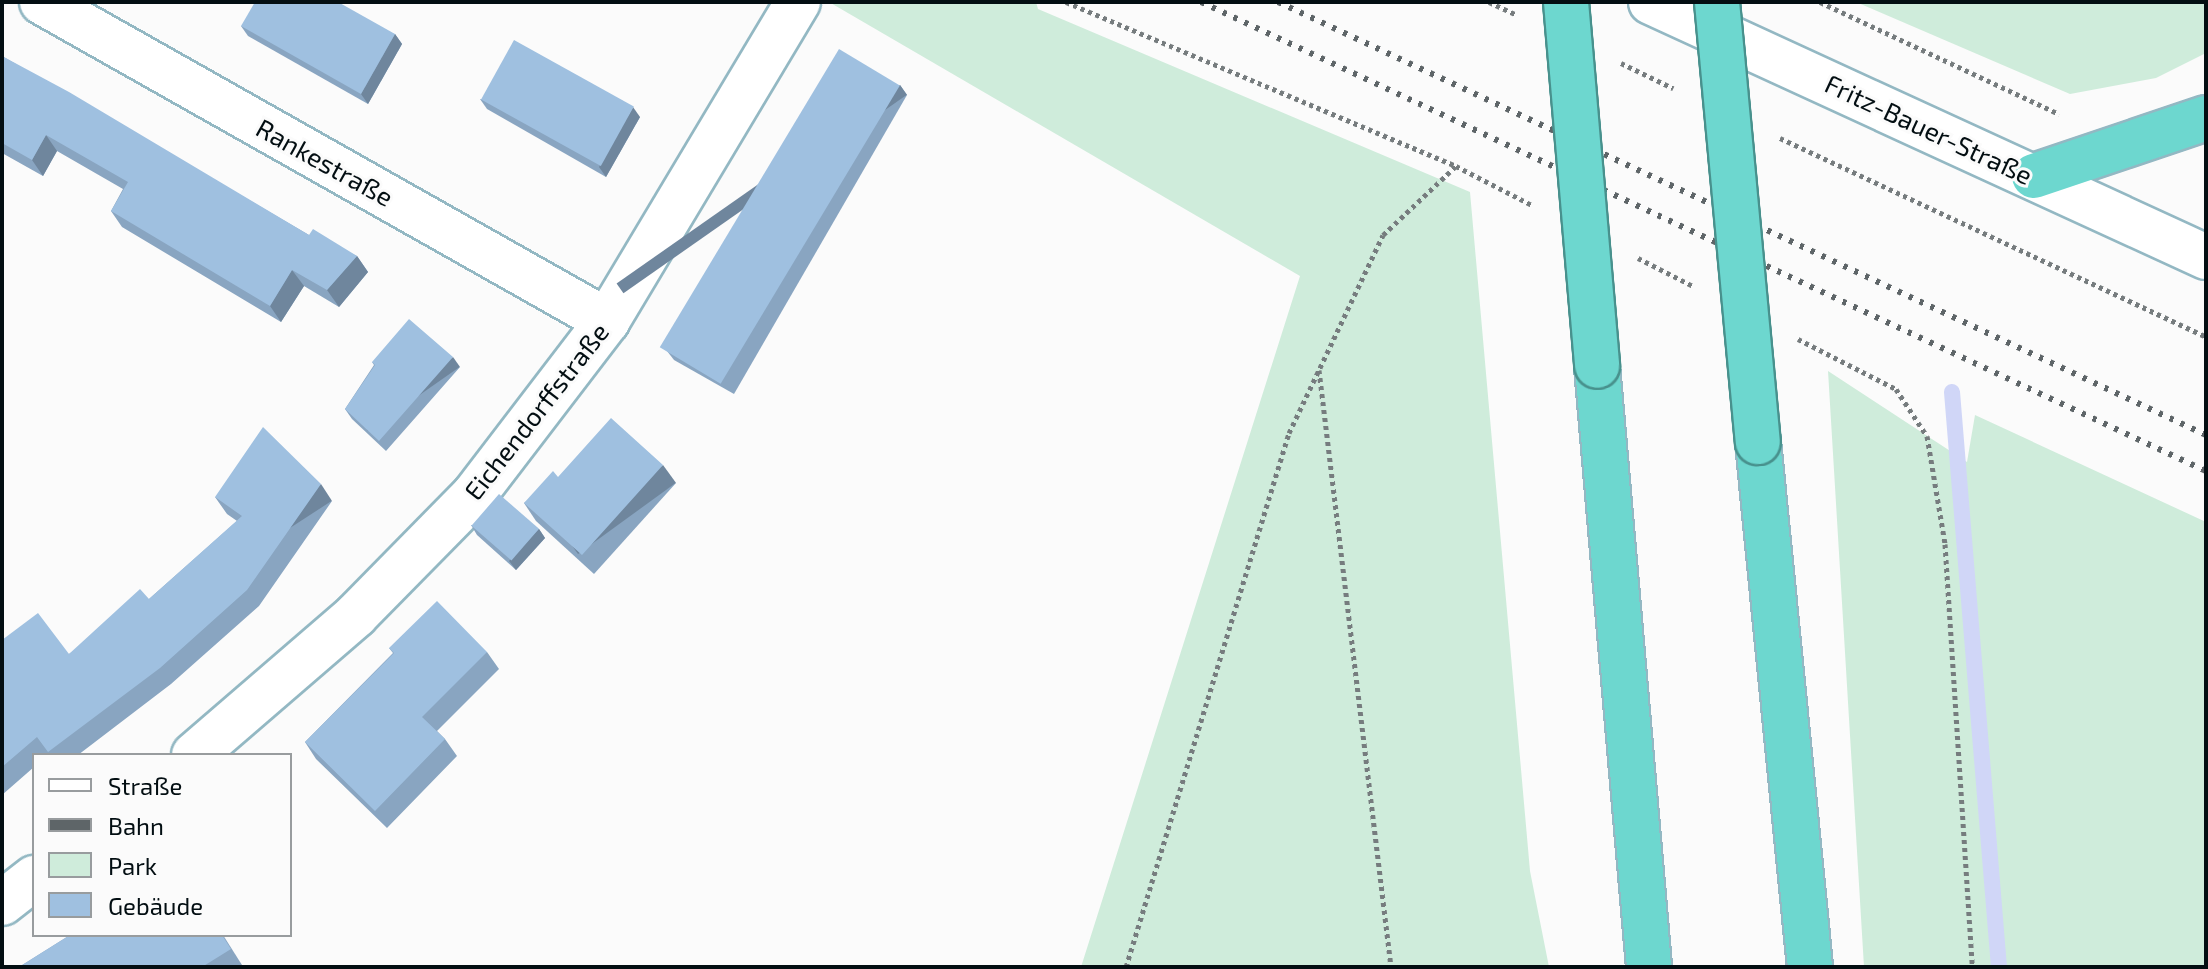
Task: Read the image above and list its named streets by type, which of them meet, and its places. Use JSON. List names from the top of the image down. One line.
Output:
{"streets":{"street":["Fritz-Bauer-Straße","Rankestraße","Eichendorffstraße"]},"crossings":[["Rankestraße","Eichendorffstraße"]],"legend":["Straße","Bahn","Park","Gebäude"]}
